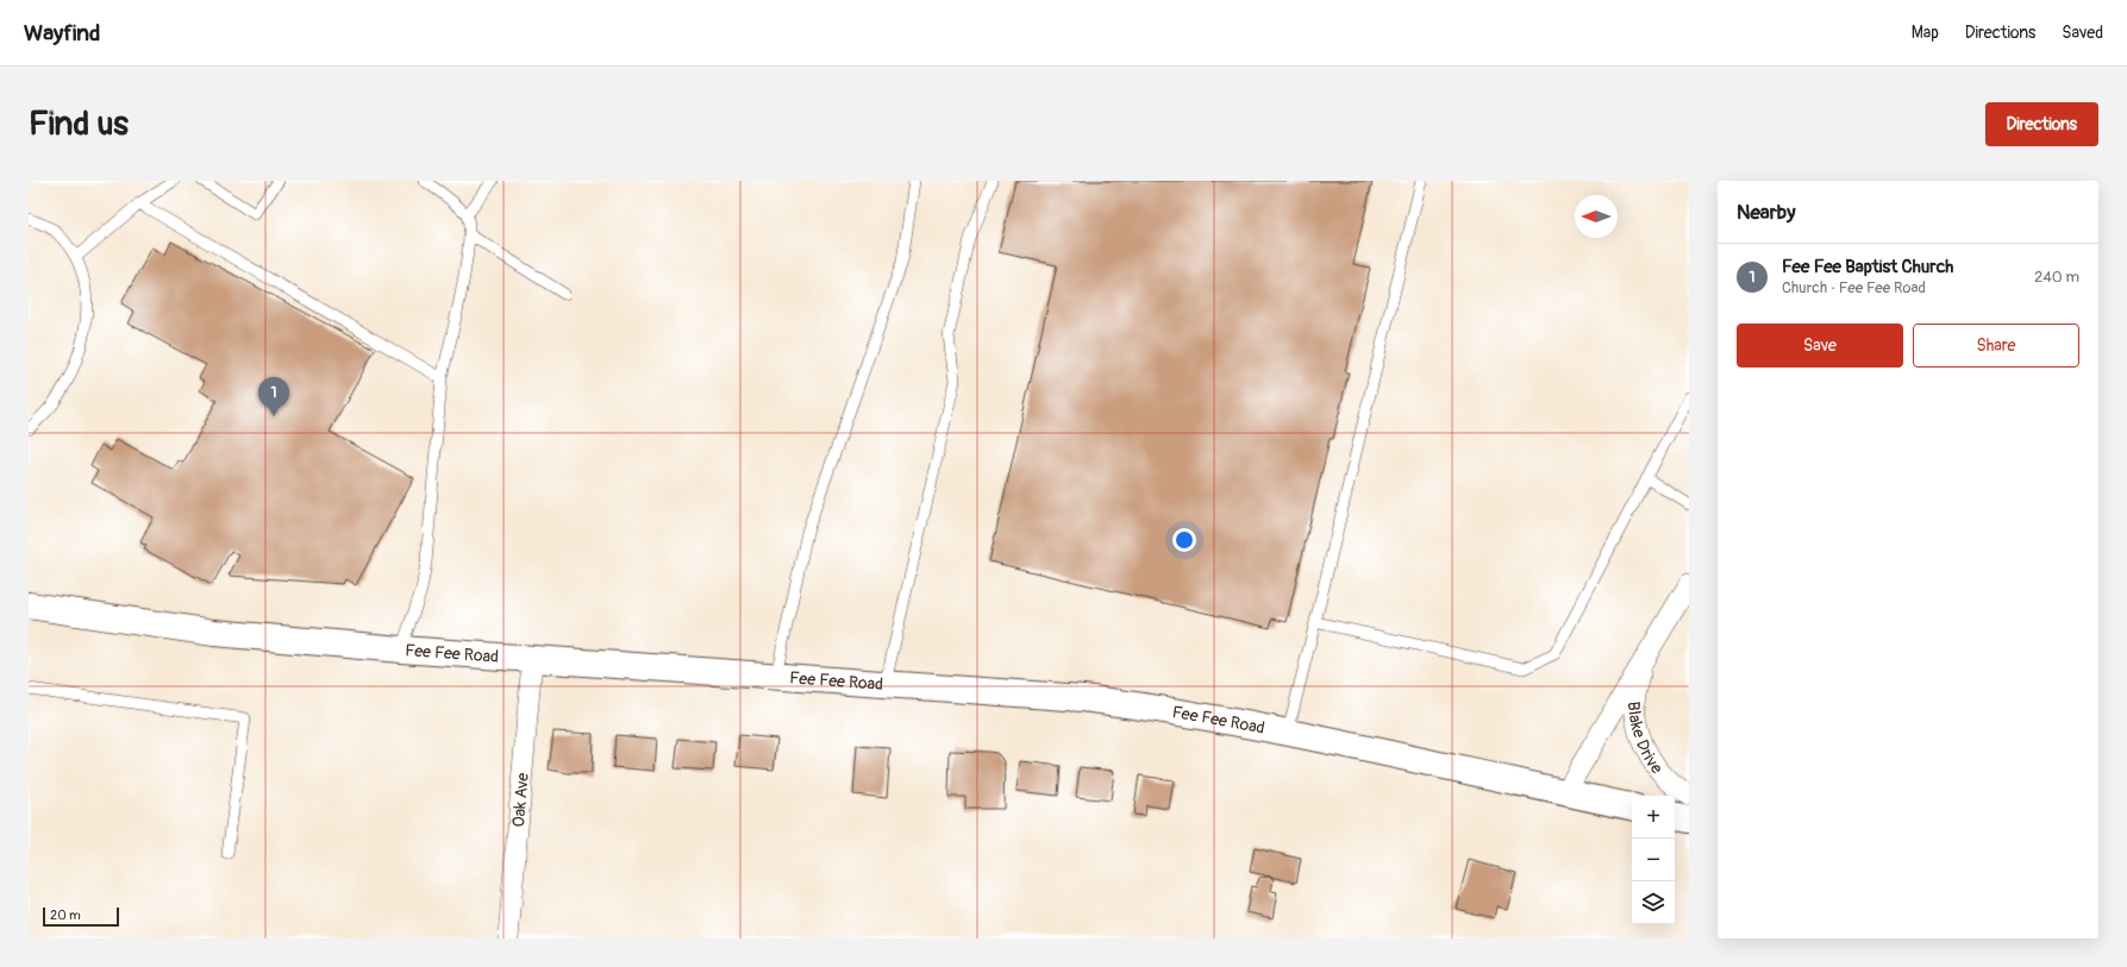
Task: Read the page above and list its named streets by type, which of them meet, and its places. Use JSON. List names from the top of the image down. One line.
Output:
{"streets":{"street":["Fee Fee Road","Blake Drive","Oak Ave"]},"crossings":[["Fee Fee Road","Blake Drive"],["Fee Fee Road","Oak Ave"]],"scale_bar":"20 m","north":"left","page":{"header":"Wayfind","nav":["Map","Directions","Saved"],"buttons":["Directions",["Save","Share"]],"title":"Find us","heading":"Nearby","list":[{"mark":"1","name":"Fee Fee Baptist Church","note":"Church · Fee Fee Road","value":"240 m"}],"pins":"1","map_buttons":["+","−"],"scale":"20 m"}}
